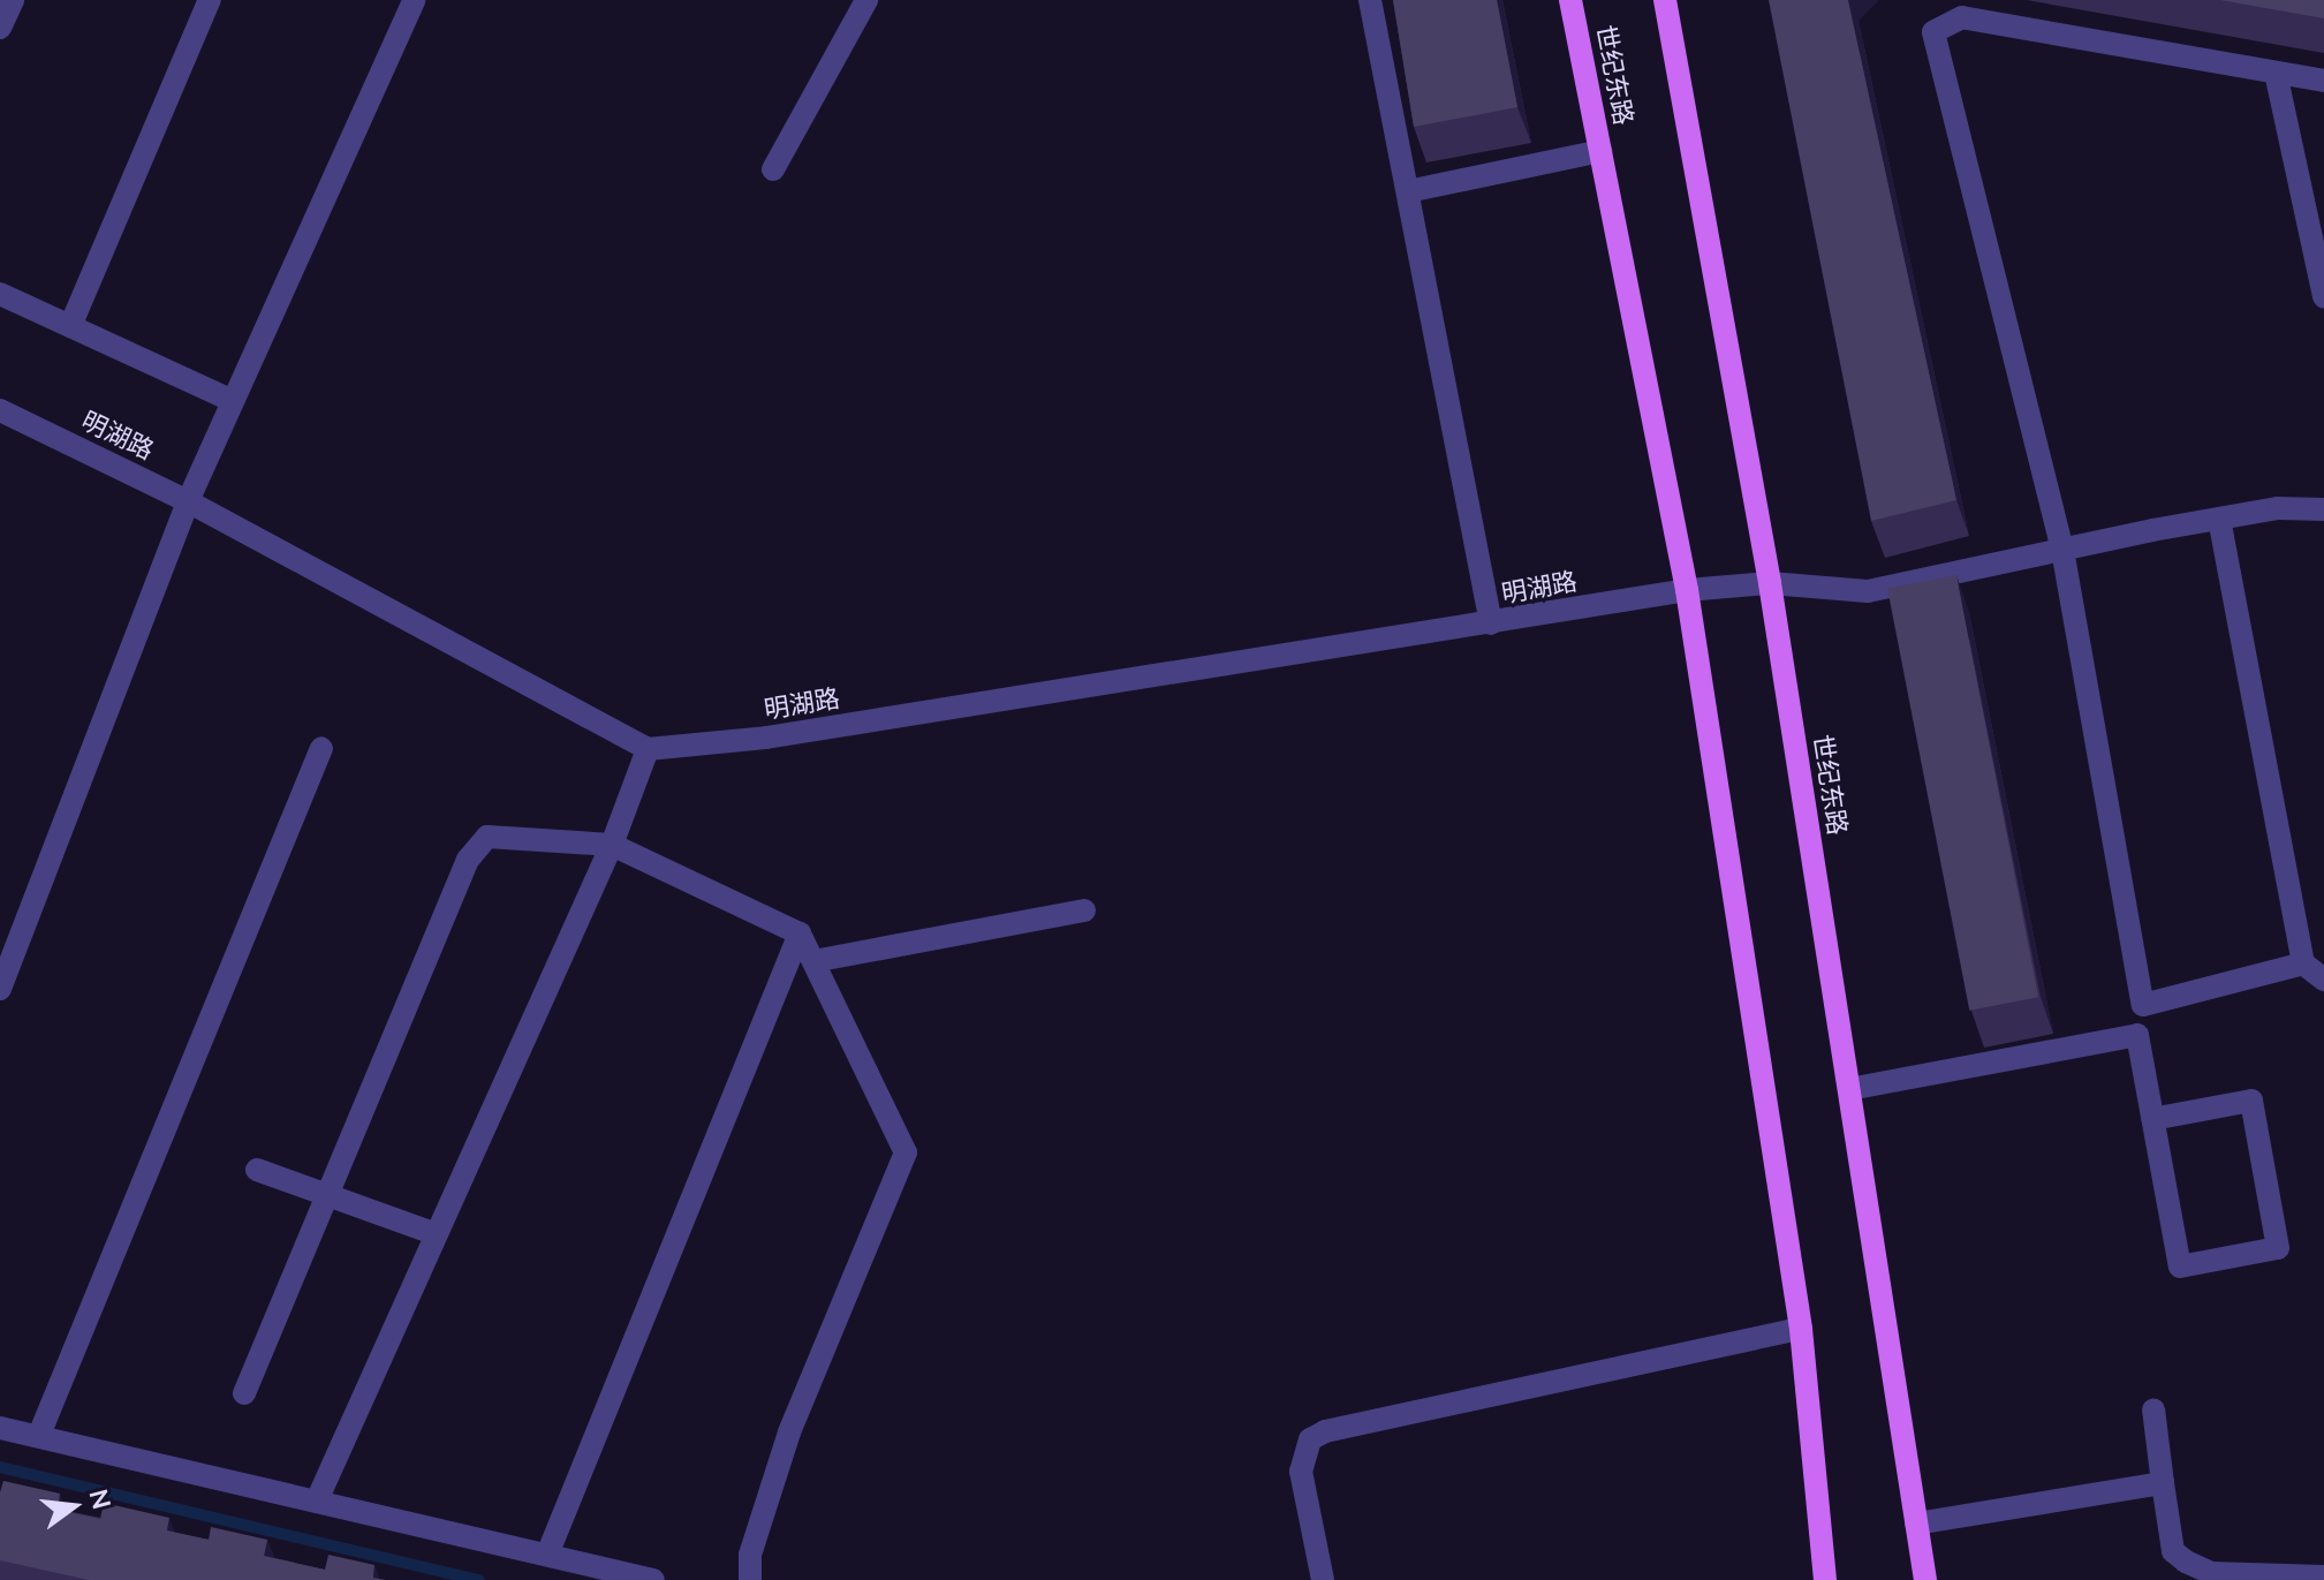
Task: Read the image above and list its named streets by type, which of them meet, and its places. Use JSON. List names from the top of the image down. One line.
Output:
{"streets":{"main road":["世纪东路"],"street":["明湖路"]},"crossings":[["世纪东路","明湖路"]],"north":"right"}
